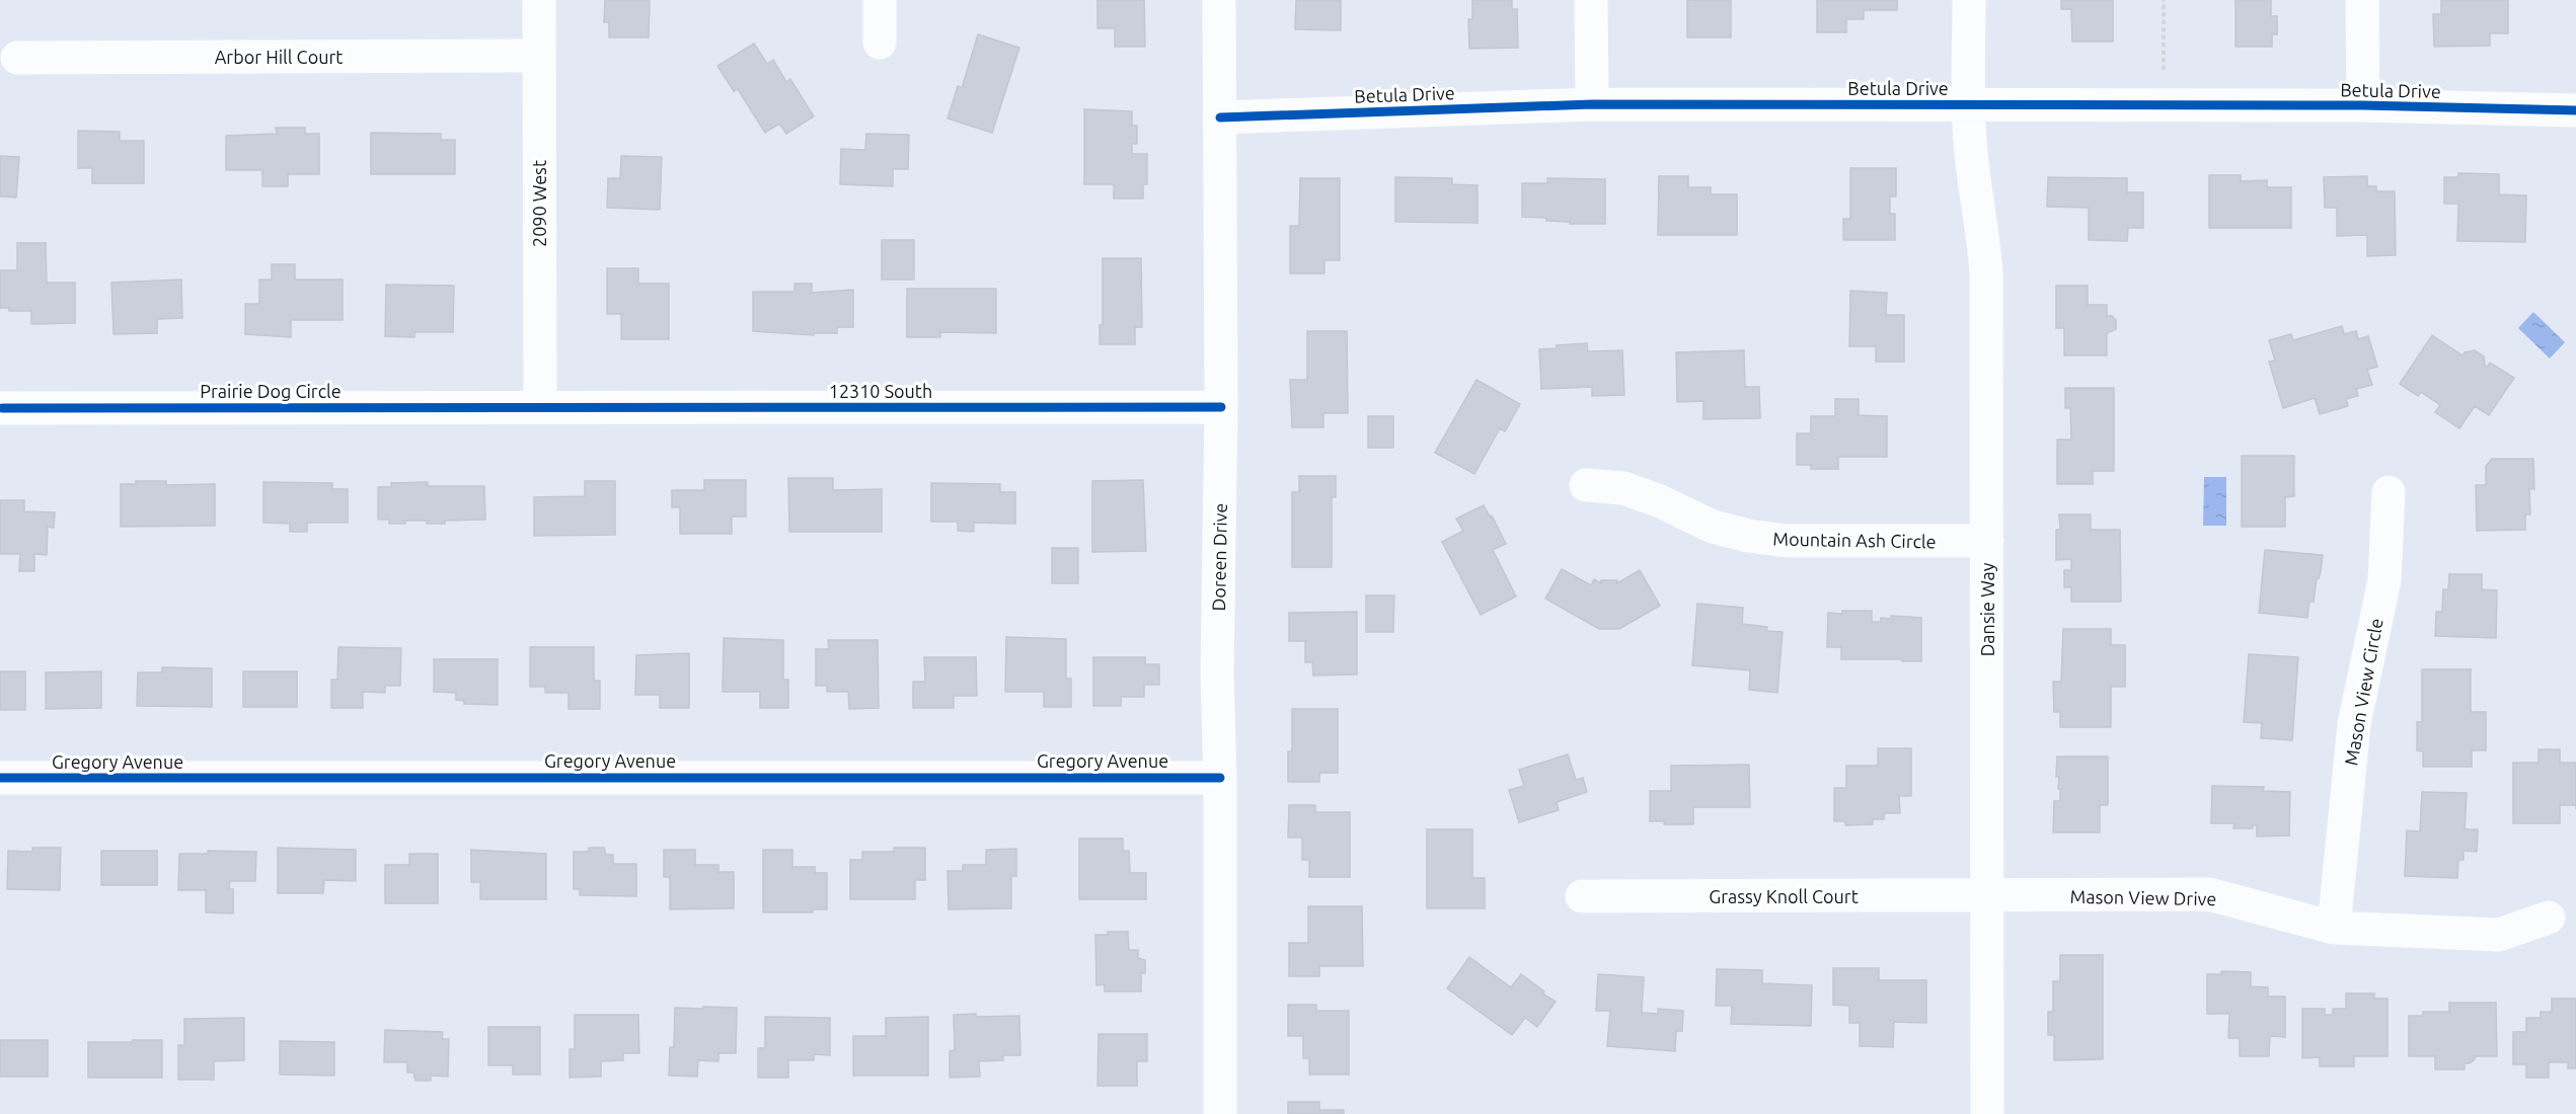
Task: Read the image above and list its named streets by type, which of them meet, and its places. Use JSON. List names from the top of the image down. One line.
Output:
{"streets":{"street":["Arbor Hill Court","Betula Drive","2090 West","Prairie Dog Circle","12310 South","Mountain Ash Circle","Doreen Drive","Dansie Way","Mason View Circle","Gregory Avenue","Grassy Knoll Court","Mason View Drive"]},"crossings":[["Arbor Hill Court","2090 West"],["Betula Drive","Doreen Drive"],["Betula Drive","Dansie Way"],["2090 West","Prairie Dog Circle"],["2090 West","12310 South"],["Prairie Dog Circle","12310 South"],["12310 South","Doreen Drive"],["Mountain Ash Circle","Dansie Way"],["Doreen Drive","Gregory Avenue"],["Dansie Way","Grassy Knoll Court"],["Dansie Way","Mason View Drive"],["Mason View Circle","Mason View Drive"],["Grassy Knoll Court","Mason View Drive"]]}
